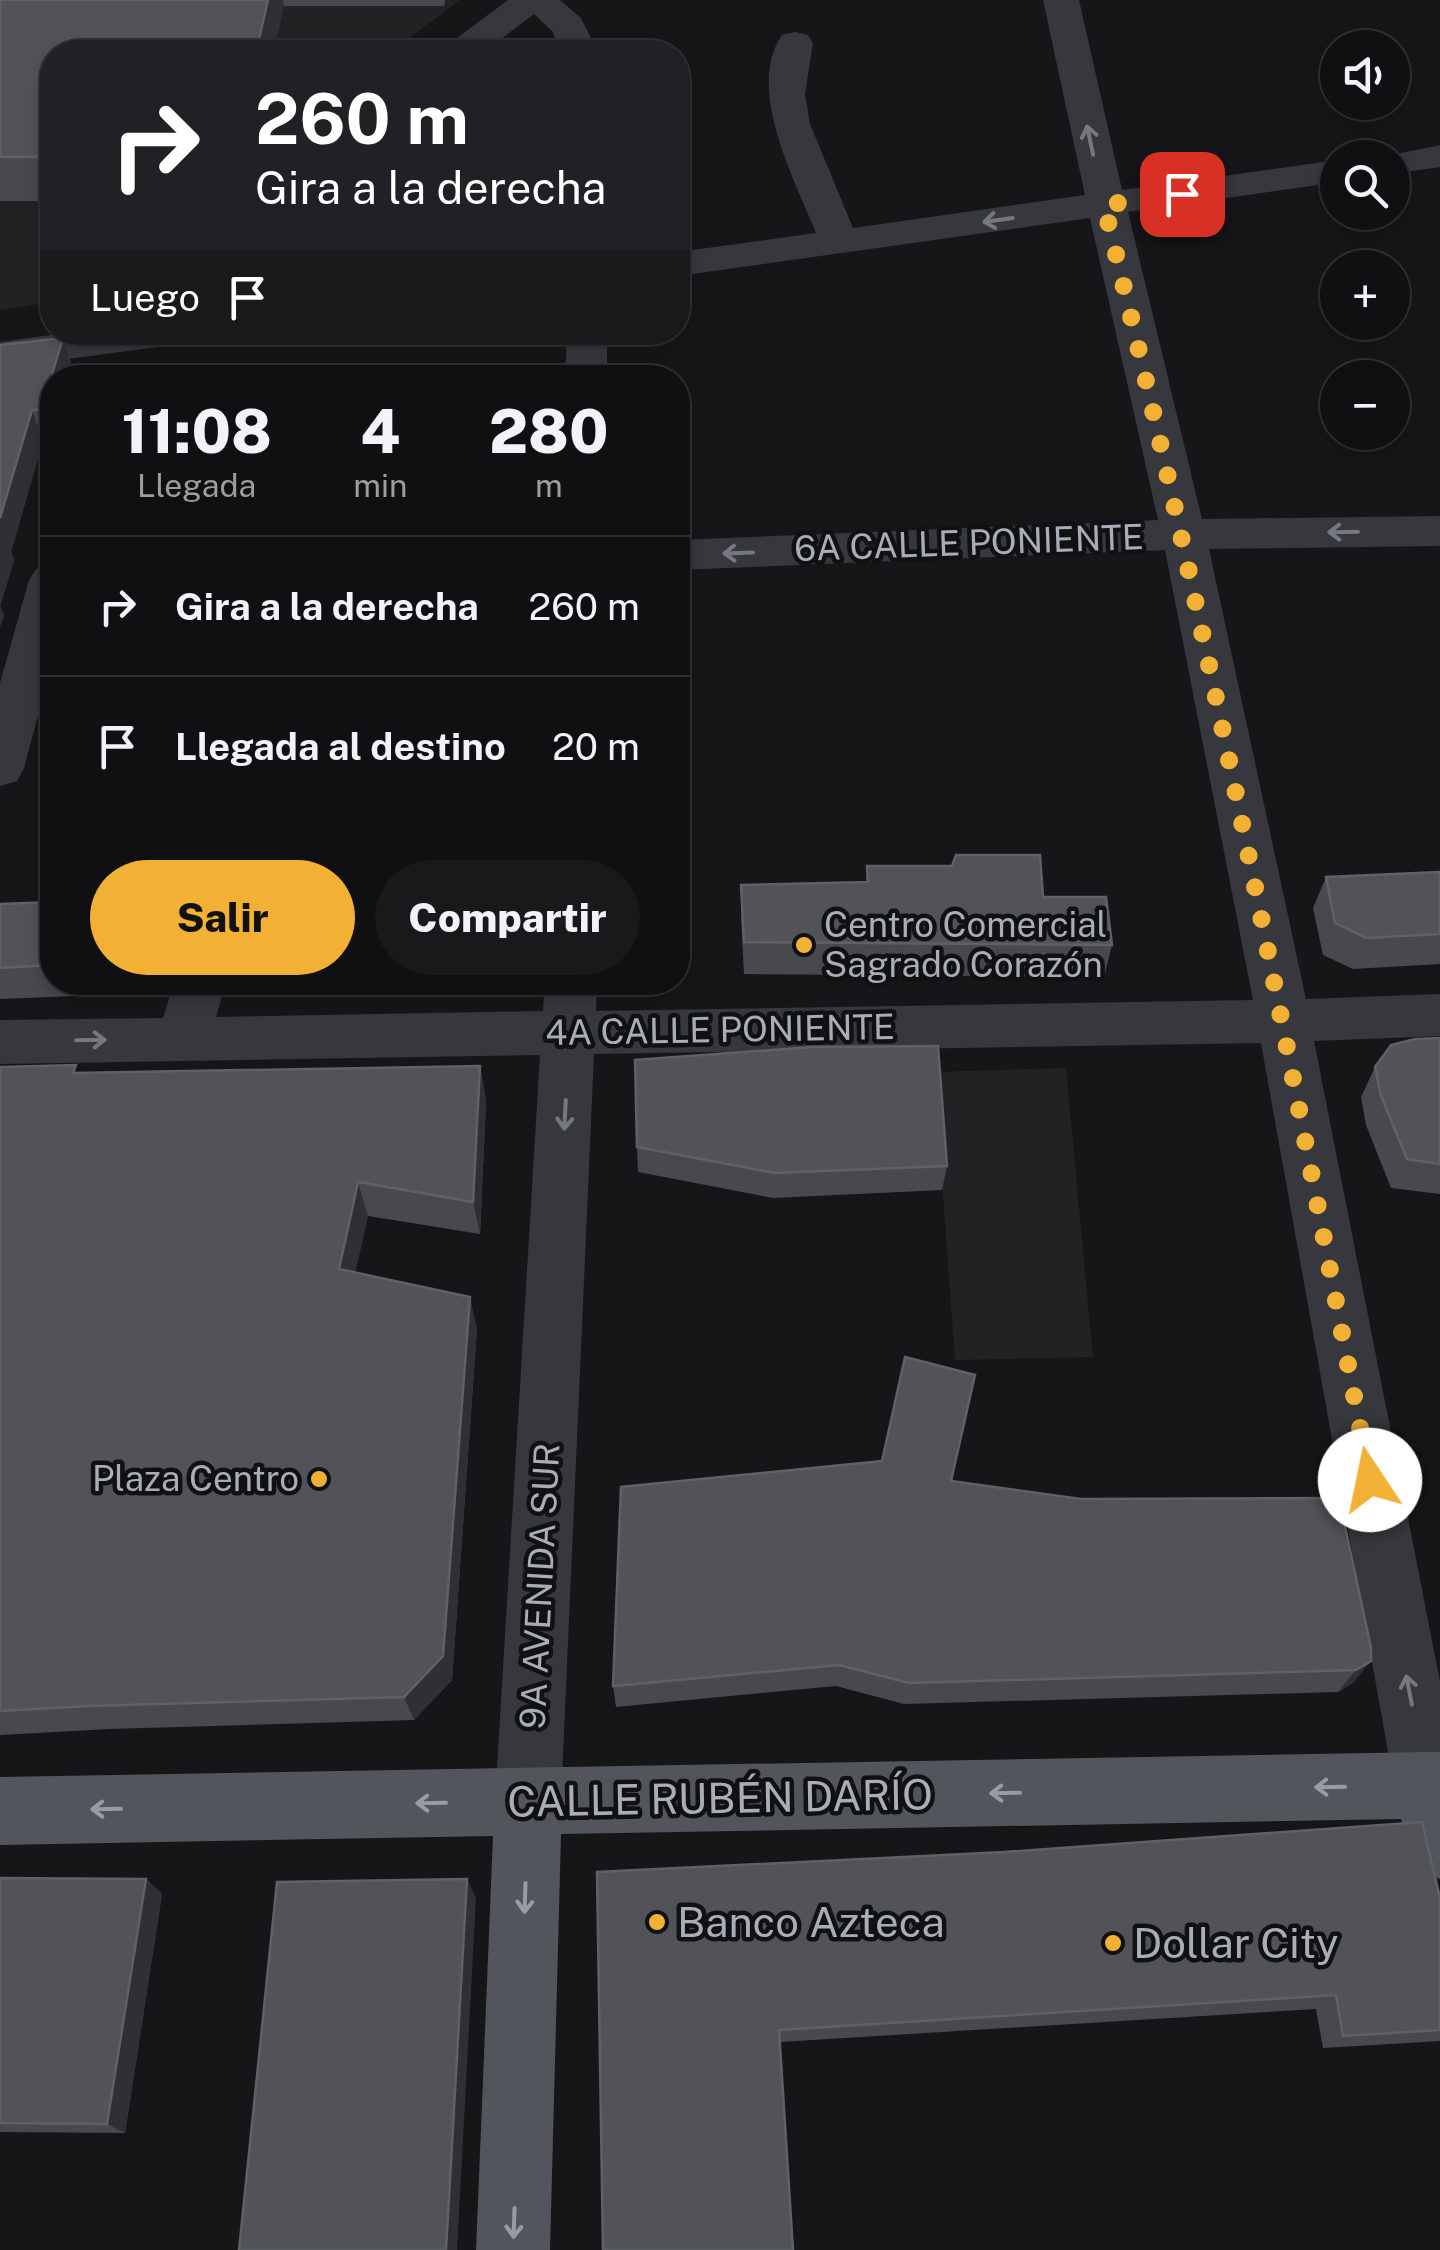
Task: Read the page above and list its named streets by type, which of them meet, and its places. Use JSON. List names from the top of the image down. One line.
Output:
{"streets":{"main road":["9A AVENIDA SUR","CALLE RUBÉN DARÍO"],"street":["6A CALLE PONIENTE","4A CALLE PONIENTE"]},"crossings":[["4A CALLE PONIENTE","9A AVENIDA SUR"],["9A AVENIDA SUR","CALLE RUBÉN DARÍO"]],"one_way":["9A AVENIDA SUR","CALLE RUBÉN DARÍO"],"places":["Centro Comercial Sagrado Corazón","Plaza Centro","Banco Azteca","Dollar City"],"page":{"map_buttons":["+","−"],"turn":["260 m","Gira a la derecha"],"then":"Luego","eta":["11:08","Llegada","4","min","280","m"],"list":[{"name":"Gira a la derecha","value":"260 m"},{"name":"Llegada al destino","value":"20 m"}],"buttons":["Salir","Compartir"]}}
